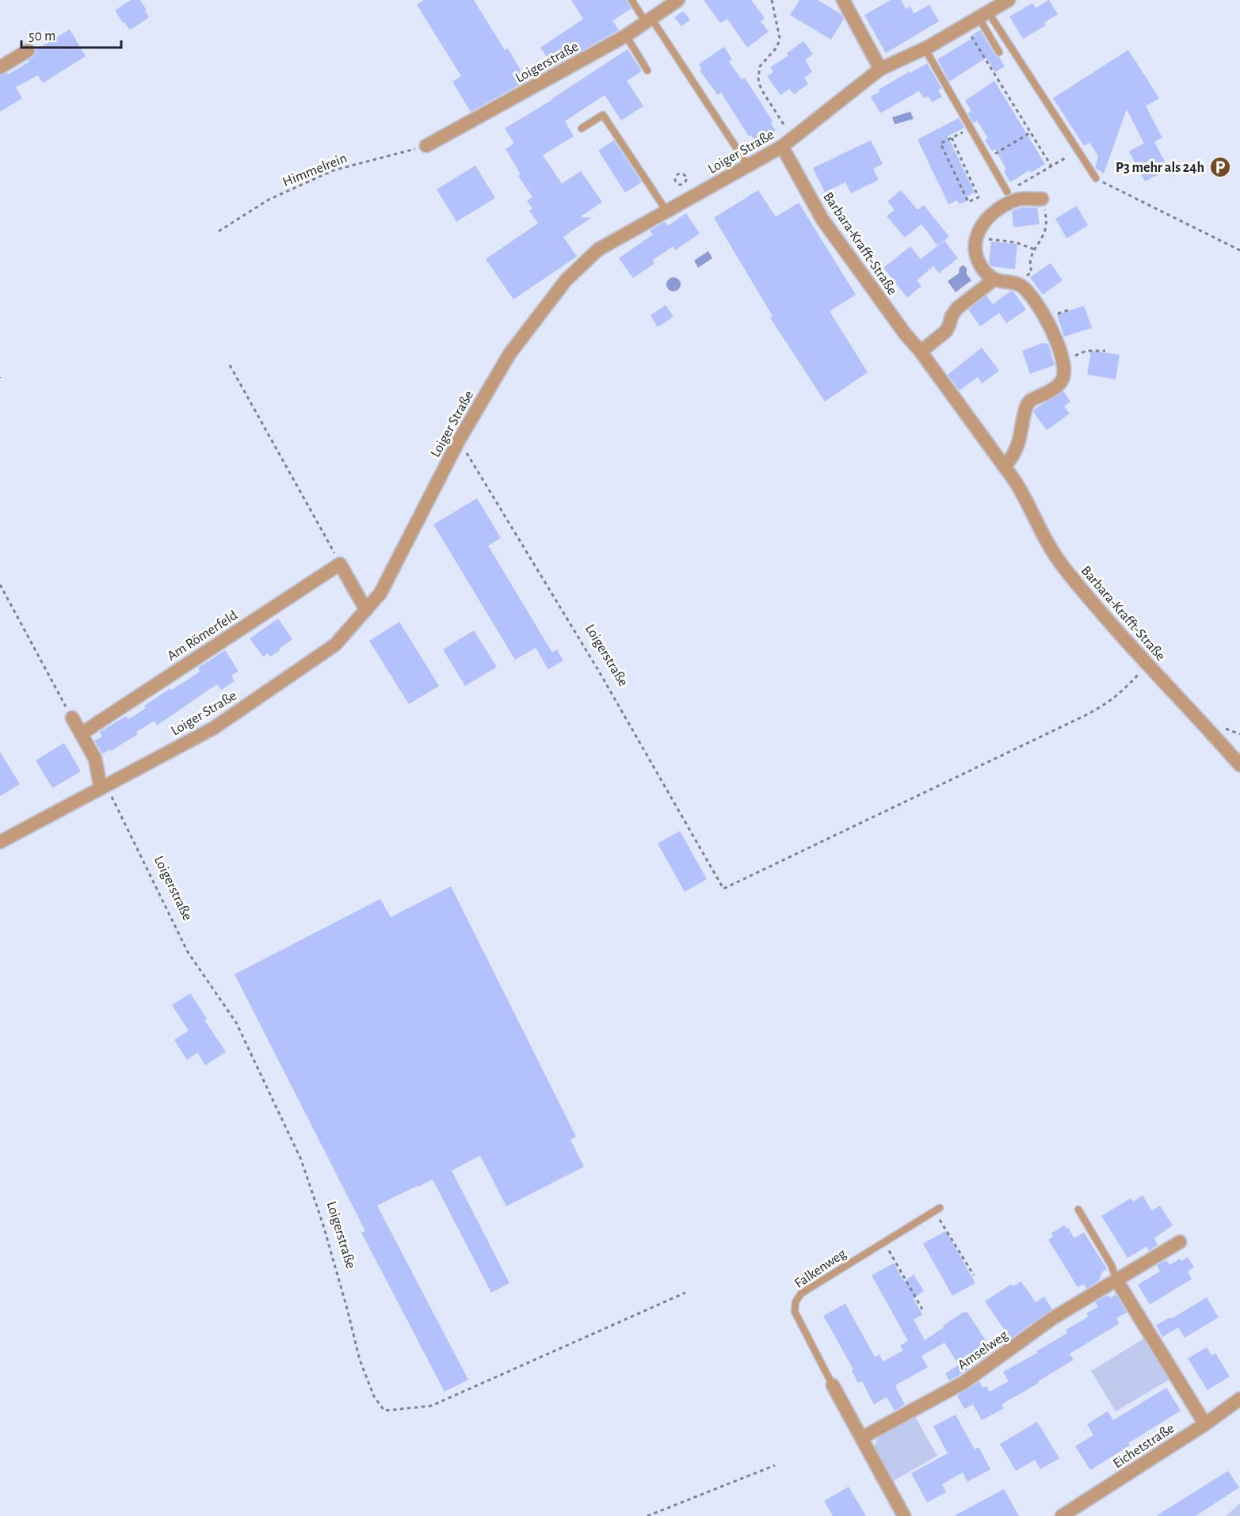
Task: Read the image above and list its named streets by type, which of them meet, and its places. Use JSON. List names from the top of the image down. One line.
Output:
{"streets":{"street":["Loigerstraße","Loiger Straße","Barbara-Krafft-Straße","Am Römerfeld","Amselweg","Eichetstraße"],"lane":["Falkenweg"],"path":["Himmelrein"]},"crossings":[["Loigerstraße","Loiger Straße"],["Loigerstraße","Himmelrein"],["Loigerstraße","Barbara-Krafft-Straße"],["Loiger Straße","Barbara-Krafft-Straße"]],"places":{"parking":["P3 mehr als 24h"]},"scale_bar":"50 m"}
